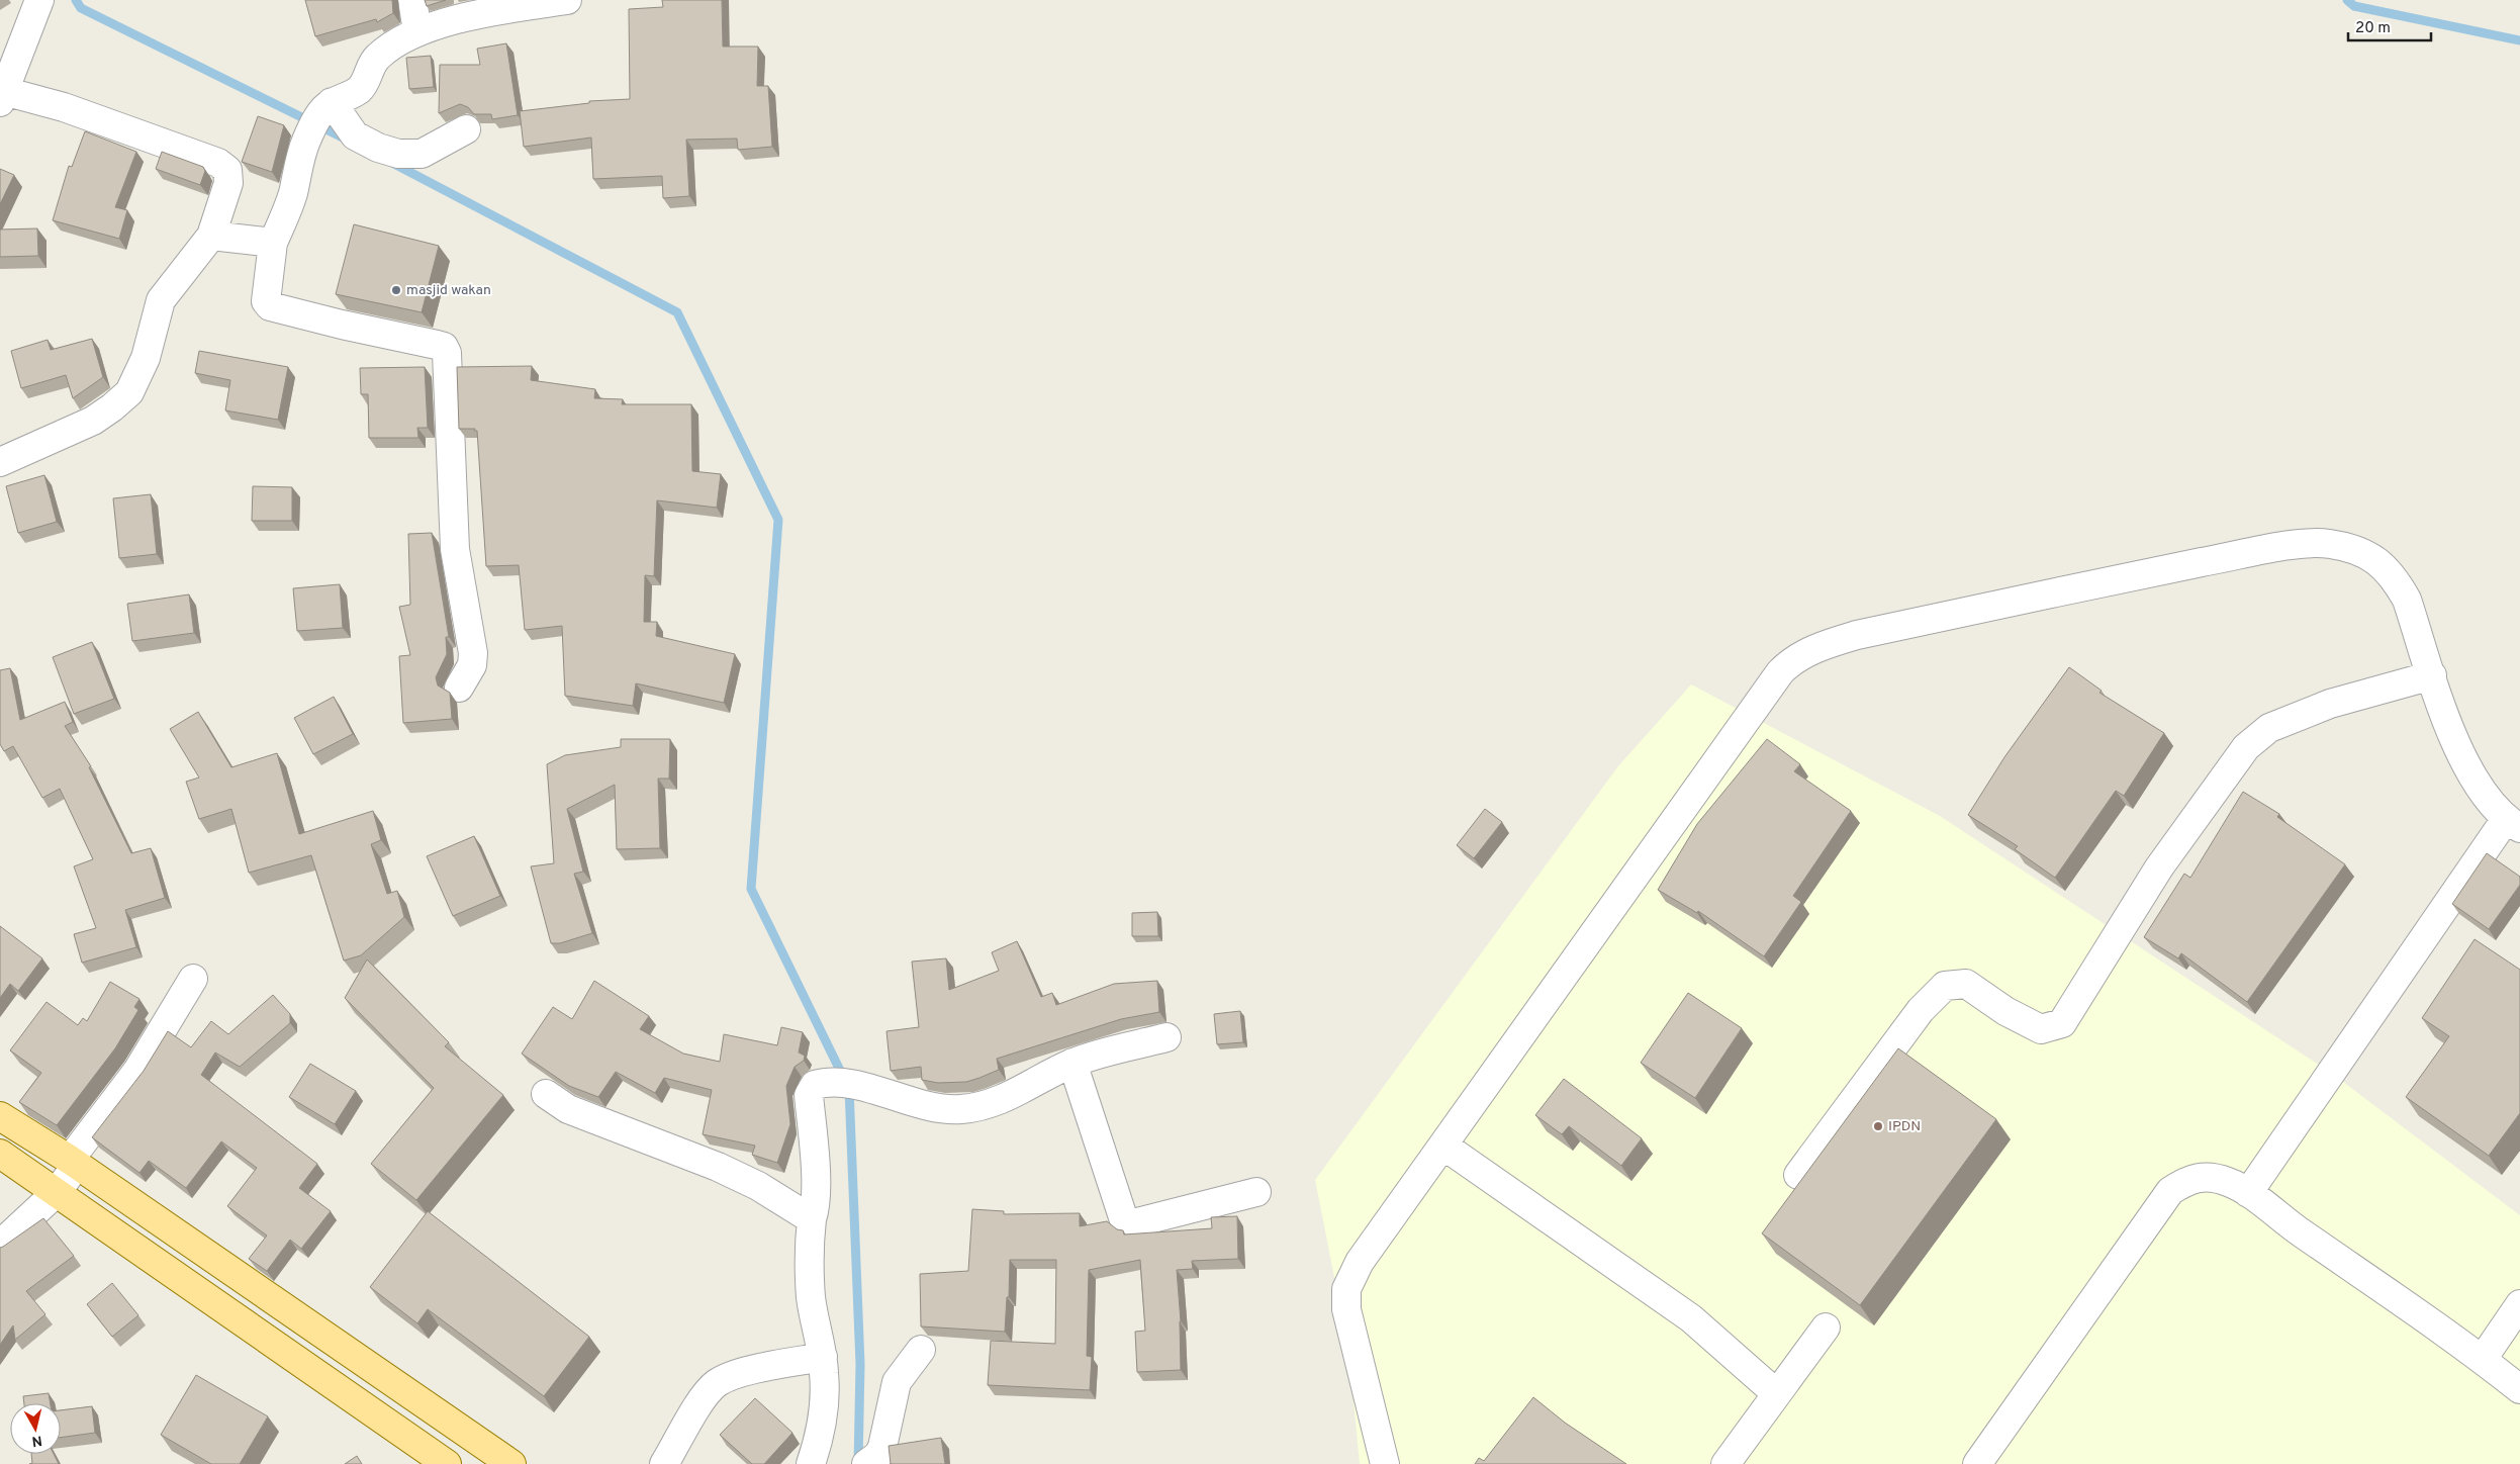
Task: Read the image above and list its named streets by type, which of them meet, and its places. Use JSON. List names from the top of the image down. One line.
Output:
{"places":["masjid wakan","IPDN"],"scale_bar":"20 m","north":"bottom"}
